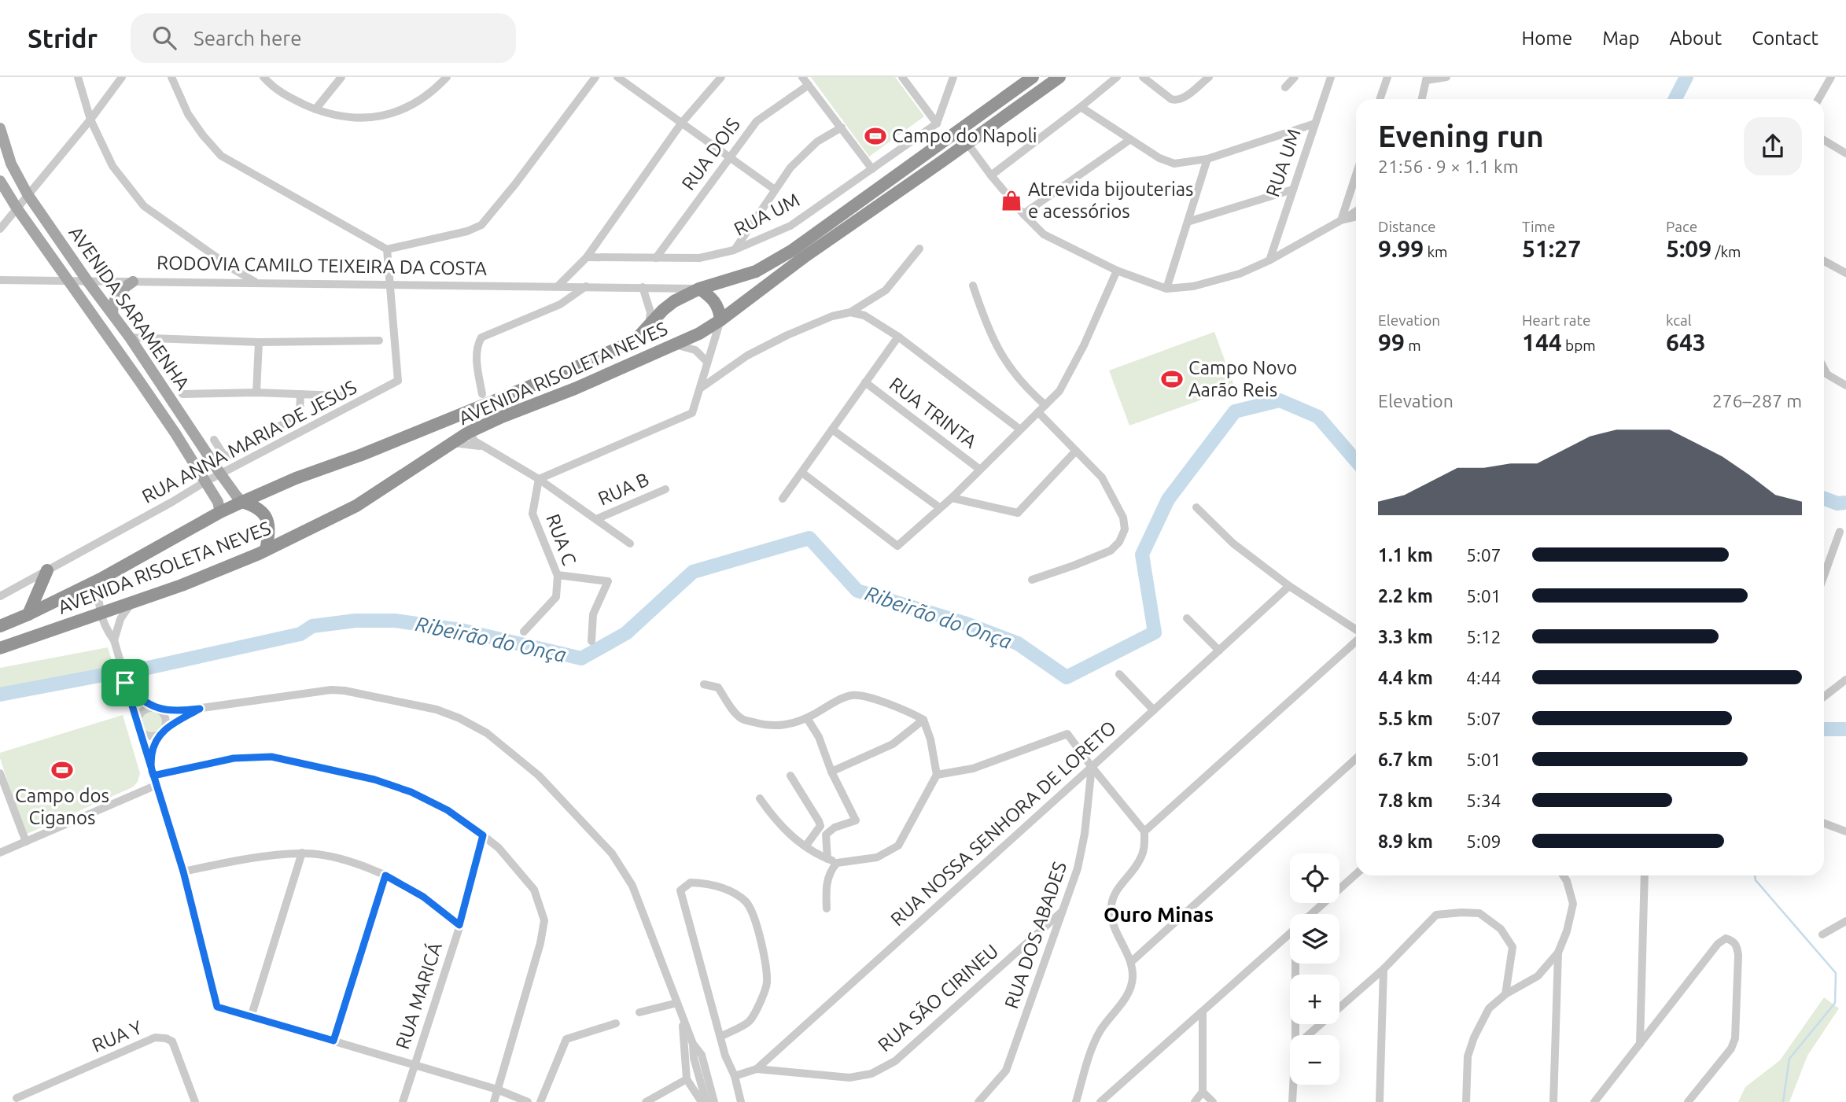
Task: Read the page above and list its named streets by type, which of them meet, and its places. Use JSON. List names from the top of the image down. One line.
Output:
{"streets":{"highway":["RODOVIA CAMILO TEIXEIRA DA COSTA","AVENIDA RISOLETA NEVES"],"main road":["AVENIDA SARAMENHA"],"street":["RUA DOIS","RUA UM","RUA TRINTA","RUA ANNA MARIA DE JESUS","RUA B","RUA C","RUA NOSSA SENHORA DE LORETO","RUA DOS ABADES","RUA MARICÁ","RUA SÃO CIRINEU","RUA Y"]},"crossings":[["RUA DOIS","RUA UM"],["RODOVIA CAMILO TEIXEIRA DA COSTA","AVENIDA SARAMENHA"],["RODOVIA CAMILO TEIXEIRA DA COSTA","AVENIDA RISOLETA NEVES"],["RODOVIA CAMILO TEIXEIRA DA COSTA","RUA ANNA MARIA DE JESUS"],["AVENIDA SARAMENHA","AVENIDA RISOLETA NEVES"],["AVENIDA SARAMENHA","RUA ANNA MARIA DE JESUS"],["RUA NOSSA SENHORA DE LORETO","RUA DOS ABADES"],["RUA NOSSA SENHORA DE LORETO","RUA SÃO CIRINEU"],["RUA DOS ABADES","RUA SÃO CIRINEU"]],"districts":["Ouro Minas"],"water":["Ribeirão do Onça"],"places":{"sports":["Campo do Napoli","Campo Novo Aarão Reis","Campo dos Ciganos"],"shop":["Atrevida bijouterias e acessórios"]},"page":{"header":"Stridr","search":"Search here","nav":["Home","Map","About","Contact"],"heading":["Evening run","21:56 · 9 × 1.1 km"],"stats":[["Distance","9.99 km"],["Time","51:27"],["Pace","5:09 /km"],["Elevation","99 m"],["Heart rate","144 bpm"],["kcal","643"]],"chart":["Elevation","276–287 m"],"list":[{"name":"1.1 km","note":"5:07"},{"name":"2.2 km","note":"5:01"},{"name":"3.3 km","note":"5:12"},{"name":"4.4 km","note":"4:44"},{"name":"5.5 km","note":"5:07"},{"name":"6.7 km","note":"5:01"},{"name":"7.8 km","note":"5:34"},{"name":"8.9 km","note":"5:09"}],"map_buttons":["+","−"]}}
